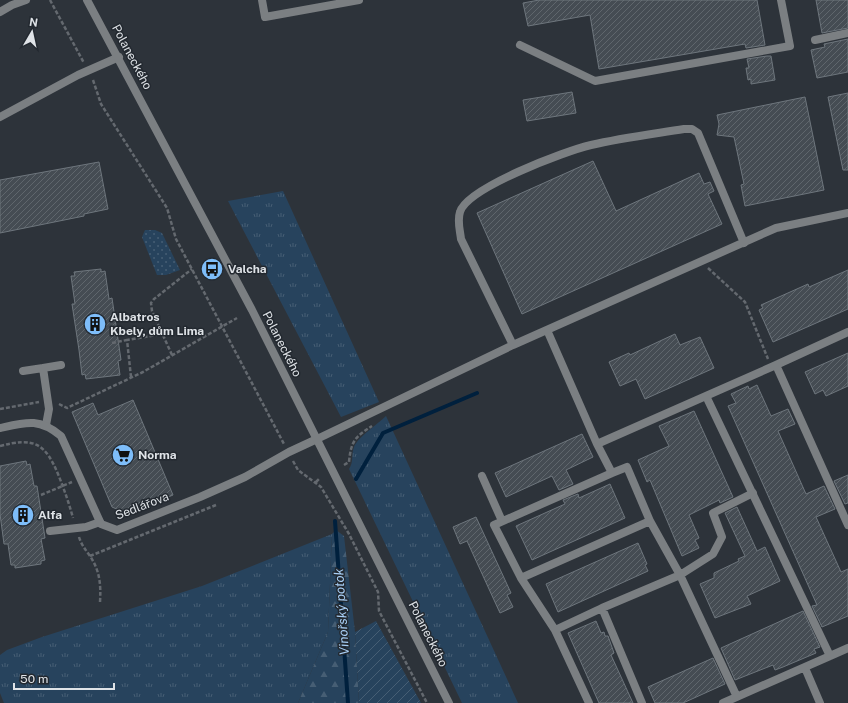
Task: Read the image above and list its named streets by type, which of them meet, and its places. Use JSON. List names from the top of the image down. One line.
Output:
{"streets":{"street":["Polaneckého","Sedlářova"]},"crossings":[["Polaneckého","Sedlářova"]],"water":["Vinořský potok"],"places":{"bus stop":["Valcha"],"building":["Albatros Kbely, dům Lima","Alfa"],"supermarket":["Norma"]},"scale_bar":"50 m","north":"top"}
